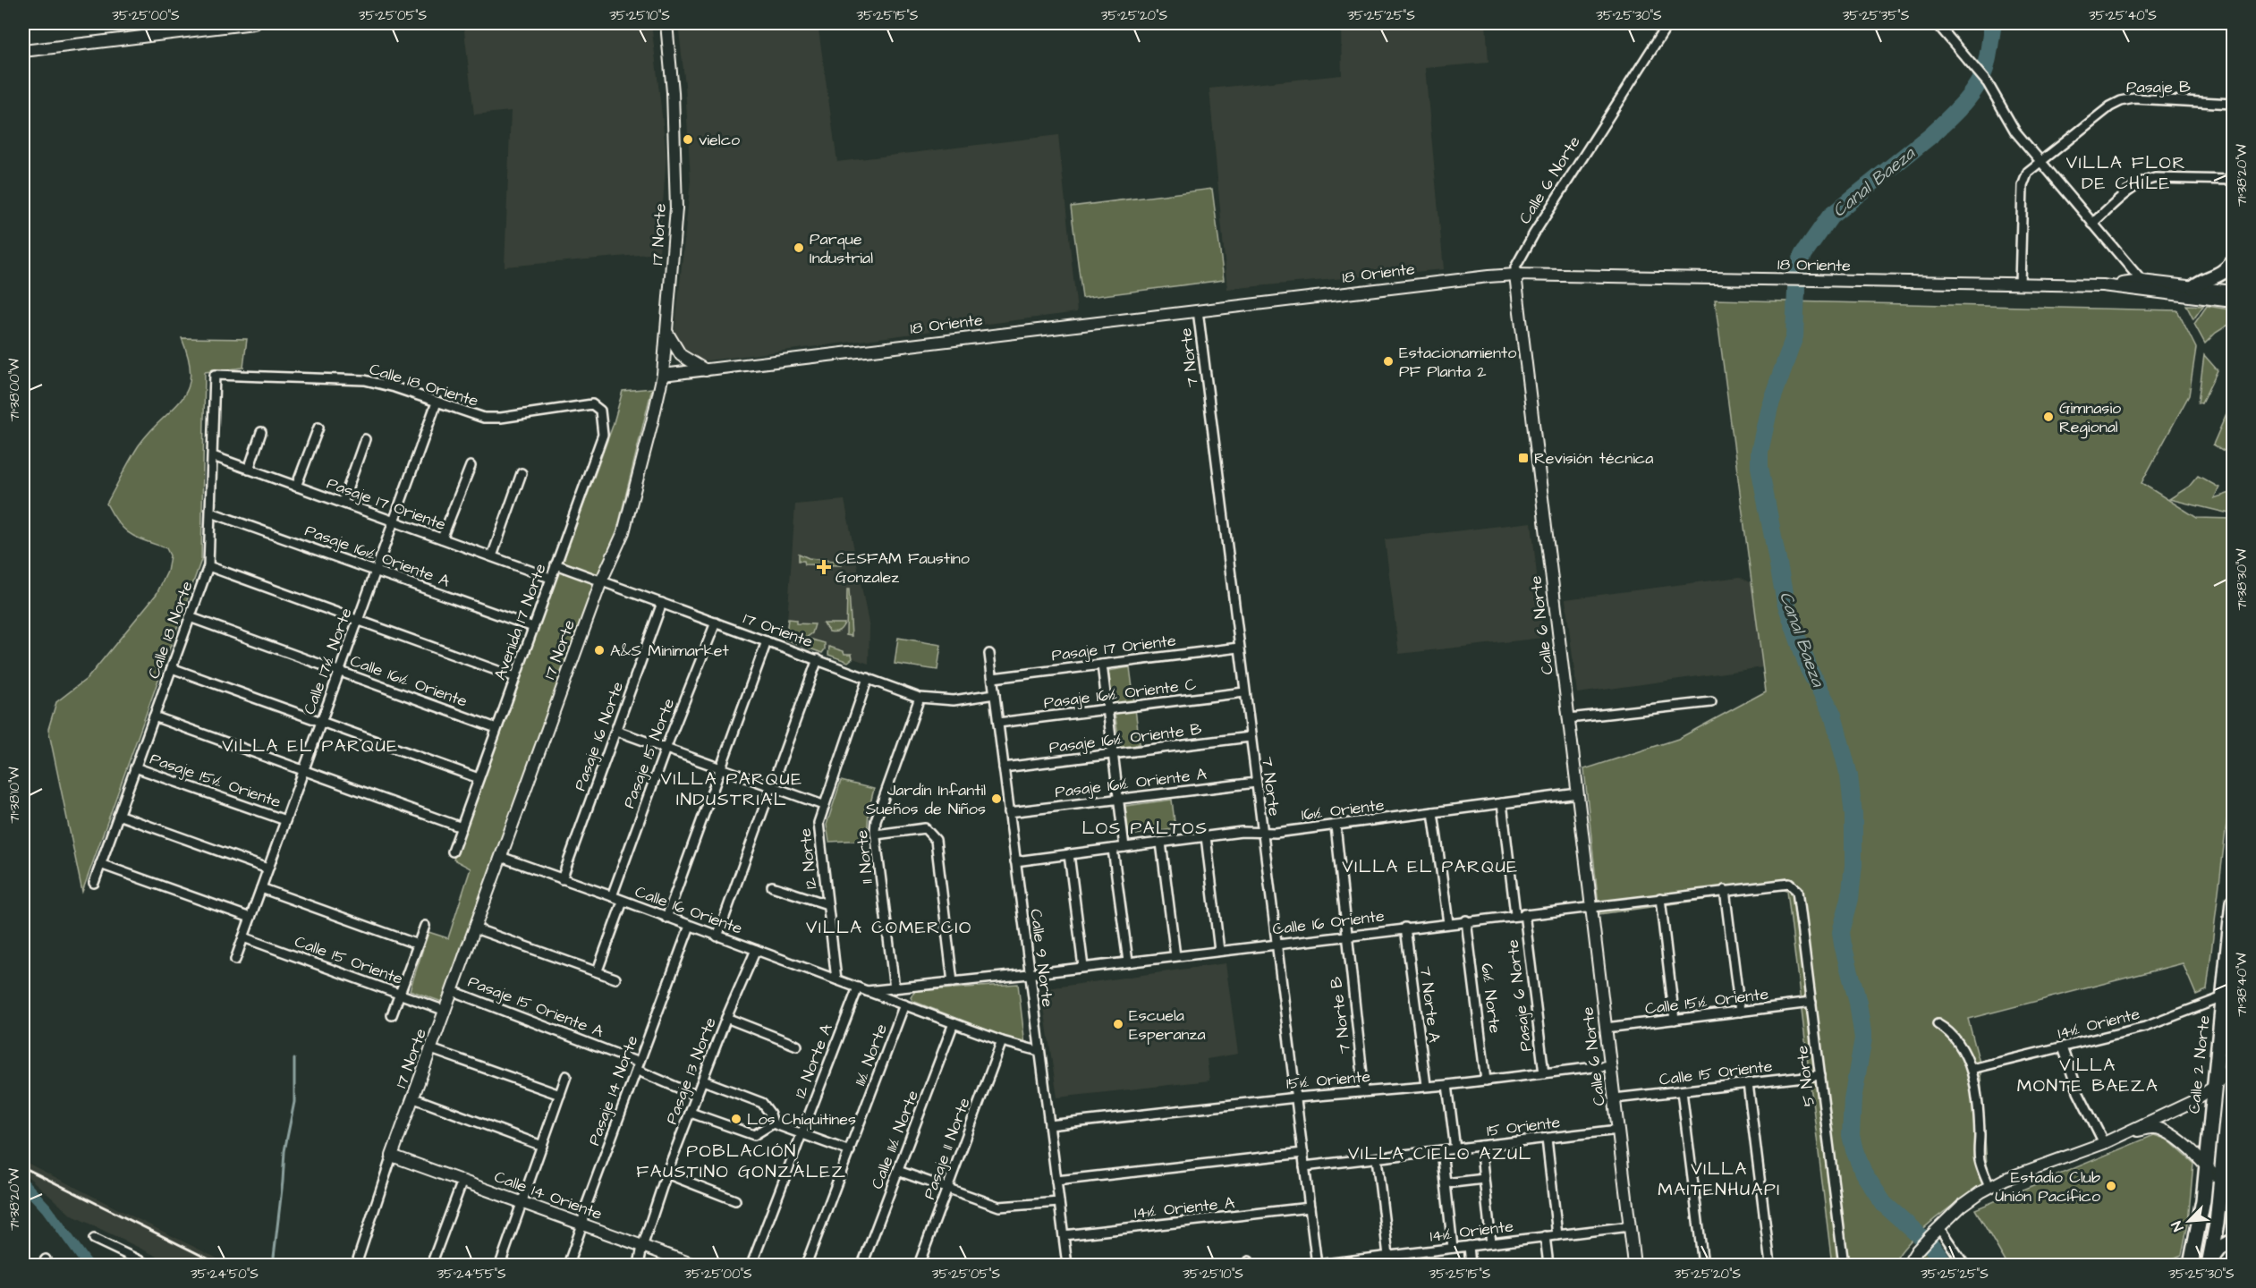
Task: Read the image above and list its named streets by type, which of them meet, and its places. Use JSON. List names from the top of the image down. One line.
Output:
{"streets":{"main road":["Calle 2 Norte"],"street":["Pasaje B","Calle 6 Norte","17 Norte","18 Oriente","7 Norte","Calle 18 Oriente","Pasaje 17 Oriente","Pasaje 16½ Oriente A","Avenida 17 Norte","Calle 18 Norte","17 Oriente","Calle 17½ Norte","Calle 16½ Oriente","Pasaje 16½ Oriente C","Pasaje 16 Norte","Pasaje 16½ Oriente B","Pasaje 15 Norte","Pasaje 15½ Oriente","16½ Oriente","11 Norte","12 Norte","Calle 16 Oriente","Calle 9 Norte","Calle 15 Oriente","Pasaje 6 Norte","6½ Norte","Calle 15½ Oriente","7 Norte A","Pasaje 15 Oriente A","7 Norte B","14½ Oriente","11½ Norte","12 Norte A","Pasaje 13 Norte","5 Norte","15½ Oriente","Pasaje 14 Norte","15 Oriente","Calle 11½ Norte","Pasaje 11 Norte","Calle 14 Oriente","14½ Oriente A"]},"crossings":[["Pasaje B","18 Oriente"],["Calle 6 Norte","18 Oriente"],["Calle 6 Norte","16½ Oriente"],["Calle 6 Norte","Calle 16 Oriente"],["Calle 6 Norte","Calle 15 Oriente"],["Calle 6 Norte","Calle 15½ Oriente"],["Calle 6 Norte","14½ Oriente"],["Calle 6 Norte","15½ Oriente"],["Calle 6 Norte","15 Oriente"],["17 Norte","18 Oriente"],["17 Norte","17 Oriente"],["17 Norte","Calle 16 Oriente"],["17 Norte","Calle 15 Oriente"],["17 Norte","Pasaje 15 Oriente A"],["17 Norte","Calle 14 Oriente"],["18 Oriente","7 Norte"],["7 Norte","Pasaje 17 Oriente"],["7 Norte","Pasaje 16½ Oriente A"],["7 Norte","Pasaje 16½ Oriente C"],["7 Norte","Pasaje 16½ Oriente B"],["7 Norte","16½ Oriente"],["7 Norte","Calle 16 Oriente"],["7 Norte","14½ Oriente"],["7 Norte","15½ Oriente"],["7 Norte","15 Oriente"],["7 Norte","14½ Oriente A"],["Calle 18 Oriente","Avenida 17 Norte"],["Calle 18 Oriente","Calle 18 Norte"],["Calle 18 Oriente","Calle 17½ Norte"],["Pasaje 17 Oriente","Avenida 17 Norte"],["Pasaje 17 Oriente","Calle 18 Norte"],["Pasaje 17 Oriente","Calle 17½ Norte"],["Pasaje 17 Oriente","Calle 9 Norte"],["Pasaje 16½ Oriente A","Avenida 17 Norte"],["Pasaje 16½ Oriente A","Calle 18 Norte"],["Pasaje 16½ Oriente A","Calle 17½ Norte"],["Pasaje 16½ Oriente A","Calle 9 Norte"],["Avenida 17 Norte","17 Oriente"],["Avenida 17 Norte","Calle 16½ Oriente"],["Calle 18 Norte","Calle 16½ Oriente"],["Calle 18 Norte","Pasaje 15½ Oriente"],["17 Oriente","Pasaje 16 Norte"],["17 Oriente","Pasaje 15 Norte"],["17 Oriente","11 Norte"],["17 Oriente","12 Norte"],["17 Oriente","Calle 9 Norte"],["Calle 17½ Norte","Calle 16½ Oriente"],["Calle 17½ Norte","Pasaje 15½ Oriente"],["Calle 17½ Norte","Calle 15 Oriente"],["Pasaje 16½ Oriente C","Calle 9 Norte"],["Pasaje 16 Norte","Calle 16 Oriente"],["Pasaje 16½ Oriente B","Calle 9 Norte"],["Pasaje 15 Norte","Calle 16 Oriente"],["16½ Oriente","Calle 9 Norte"],["16½ Oriente","Pasaje 6 Norte"],["16½ Oriente","7 Norte B"],["11 Norte","Calle 16 Oriente"],["12 Norte","Calle 16 Oriente"],["Calle 16 Oriente","Calle 9 Norte"],["Calle 16 Oriente","Pasaje 6 Norte"],["Calle 16 Oriente","6½ Norte"],["Calle 16 Oriente","7 Norte A"],["Calle 16 Oriente","7 Norte B"],["Calle 16 Oriente","11½ Norte"],["Calle 16 Oriente","12 Norte A"],["Calle 16 Oriente","Pasaje 13 Norte"],["Calle 16 Oriente","5 Norte"],["Calle 16 Oriente","Pasaje 14 Norte"],["Calle 16 Oriente","Calle 11½ Norte"],["Calle 16 Oriente","Pasaje 11 Norte"],["Calle 9 Norte","15½ Oriente"],["Calle 9 Norte","14½ Oriente A"],["Calle 15 Oriente","5 Norte"],["Pasaje 6 Norte","15½ Oriente"],["6½ Norte","15½ Oriente"],["Calle 15½ Oriente","5 Norte"],["7 Norte A","15½ Oriente"],["Pasaje 15 Oriente A","Pasaje 13 Norte"],["Pasaje 15 Oriente A","Pasaje 14 Norte"],["7 Norte B","15½ Oriente"],["14½ Oriente","Calle 2 Norte"],["Pasaje 13 Norte","Calle 14 Oriente"],["Pasaje 14 Norte","Calle 14 Oriente"]],"districts":["VILLA FLOR DE CHILE","VILLA EL PARQUE","VILLA PARQUE INDUSTRIAL","LOS PALTOS","VILLA EL PARQUE","VILLA COMERCIO","VILLA MONTE BAEZA","POBLACIÓN FAUSTINO GONZÁLEZ","VILLA CIELO AZUL","VILLA MAITENHUAPI"],"water":["Canal Baeza"],"places":{"other":["vielco","Parque Industrial","Estacionamiento PF Planta 2","Gimnasio Regional","A&S Minimarket","Jardín Infantil Sueños de Niños","Escuela Esperanza","Los Chiquitines","Estadio Club Unión Pacífico"],"transit":["Revisión técnica"],"health":["CESFAM Faustino Gonzalez"]},"north":"bottom left","coordinates":["35°25'00\"S","35°25'05\"S","35°25'10\"S","35°25'15\"S","35°25'20\"S","35°25'25\"S","35°25'30\"S","35°25'35\"S","35°25'40\"S","71°38'20\"W","71°38'00\"W","71°38'30\"W","71°38'10\"W","71°38'40\"W","35°24'50\"S","35°24'55\"S"]}
